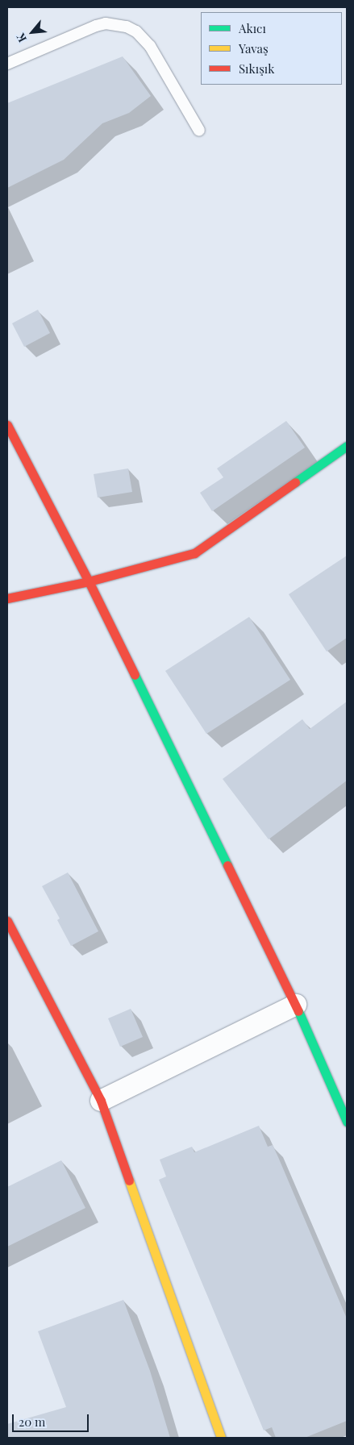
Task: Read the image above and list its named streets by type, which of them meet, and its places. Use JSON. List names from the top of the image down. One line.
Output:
{"legend":["Akıcı","Yavaş","Sıkışık"],"scale_bar":"20 m","north":"bottom left"}
